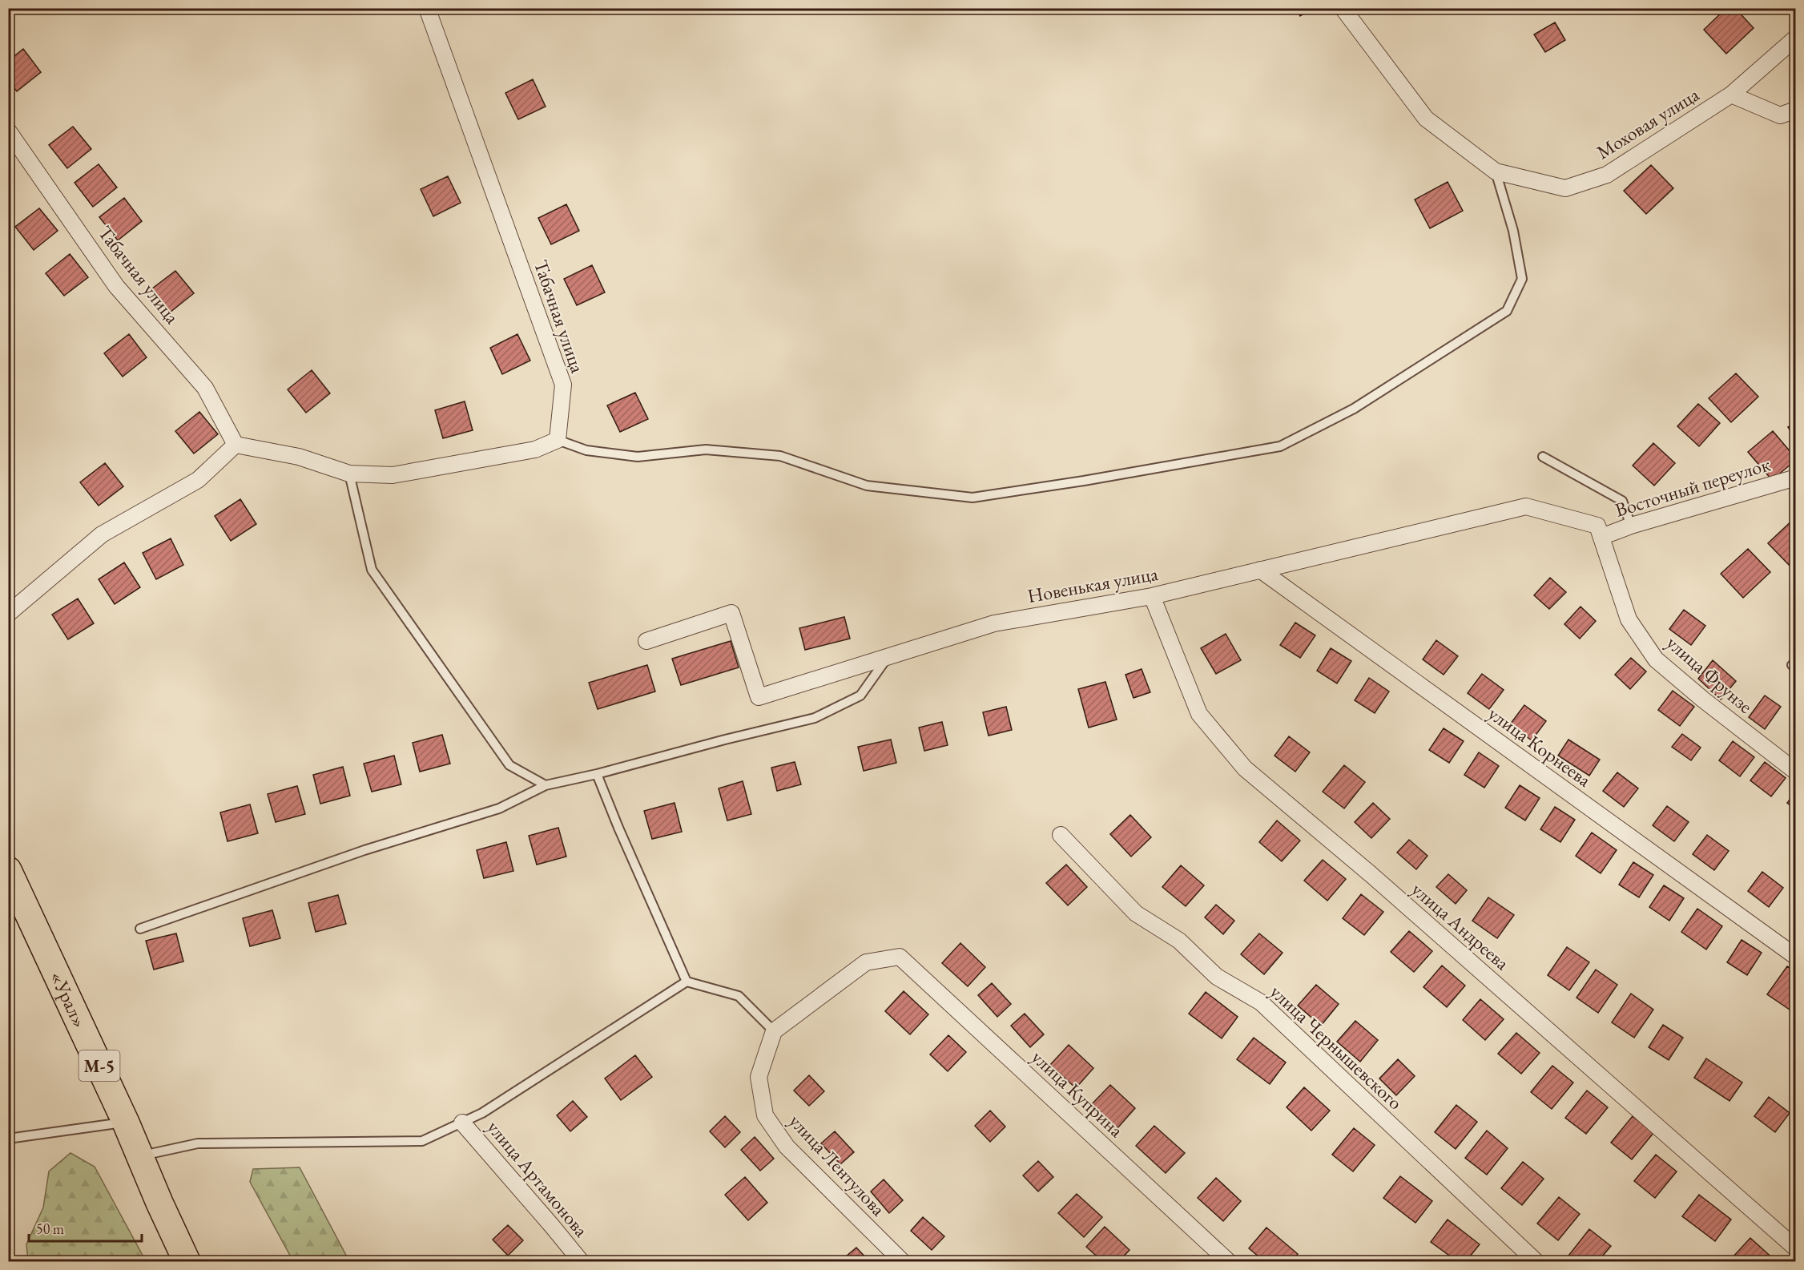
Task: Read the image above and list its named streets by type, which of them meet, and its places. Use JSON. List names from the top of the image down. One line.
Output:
{"streets":{"highway":["«Урал»","М-5"],"street":["Моховая улица","Табачная улица","Восточный переулок","Новенькая улица","улица Фрунзе","улица Корнеева","улица Андреева","улица Чернышевского","улица Куприна","улица Лентулова","улица Артамонова"]},"crossings":[["Восточный переулок","Новенькая улица"],["Восточный переулок","улица Фрунзе"],["Новенькая улица","улица Фрунзе"],["Новенькая улица","улица Корнеева"],["Новенькая улица","улица Андреева"],["улица Куприна","улица Лентулова"]],"scale_bar":"50 m"}
